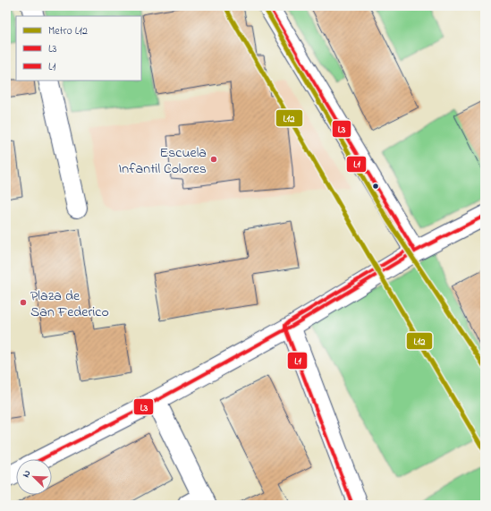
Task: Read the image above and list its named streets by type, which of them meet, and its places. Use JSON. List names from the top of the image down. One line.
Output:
{"places":["Escuela Infantil Colores","Plaza de San Federico"],"lines":["metro line L12","transit line L3","transit line L1"],"legend":["Metro L12","L3","L1"],"north":"top left"}
